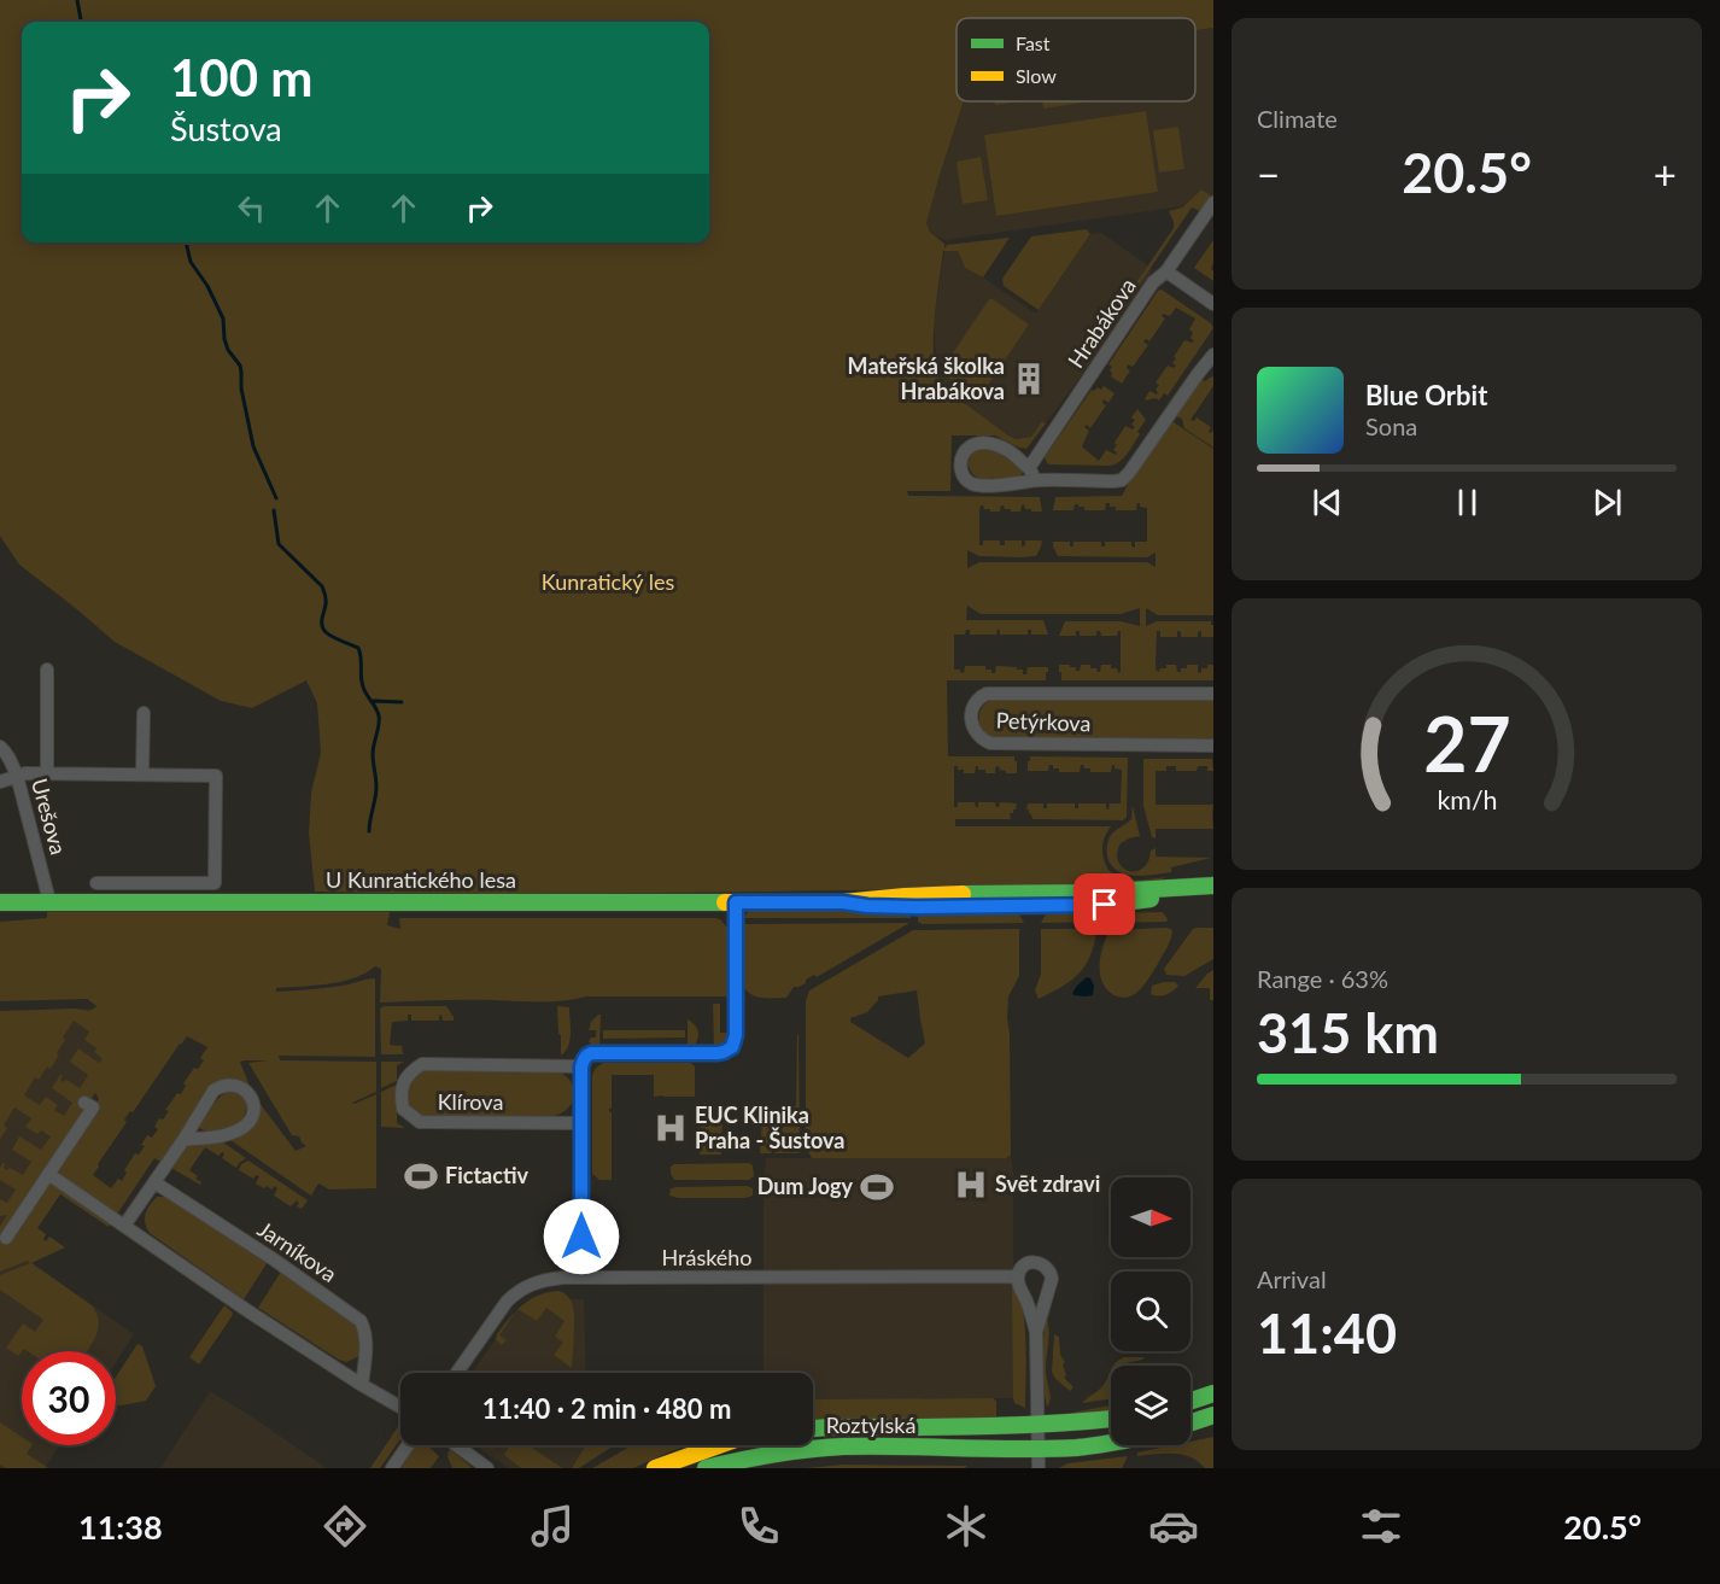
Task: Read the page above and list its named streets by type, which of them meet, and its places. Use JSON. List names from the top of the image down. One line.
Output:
{"streets":{"street":["Hrabákova","Petýrkova","Urešova","U Kunratického lesa","Klírova","Jarníkova","Hráského","Roztylská"]},"crossings":[["Urešova","U Kunratického lesa"]],"parks":["Kunratický les"],"places":{"building":["Mateřská školka Hrabákova"],"hospital":["EUC Klinika Praha - Šustova","Svēt zdravi"],"sports":["Fictactiv","Dum Jogy"]},"legend":["Fast","Slow"],"north":"right","page":{"tile":["Climate",["Range · 63%","315 km"],["Arrival","11:40"]],"turn":["100 m","Šustova"],"heat":["−","20.5°","+"],"song":["Blue Orbit","Sona"],"limit":"30","trip":"11:40 · 2 min · 480 m","tabs":["11:38","20.5°"],"gauge":["27","km/h"]}}
